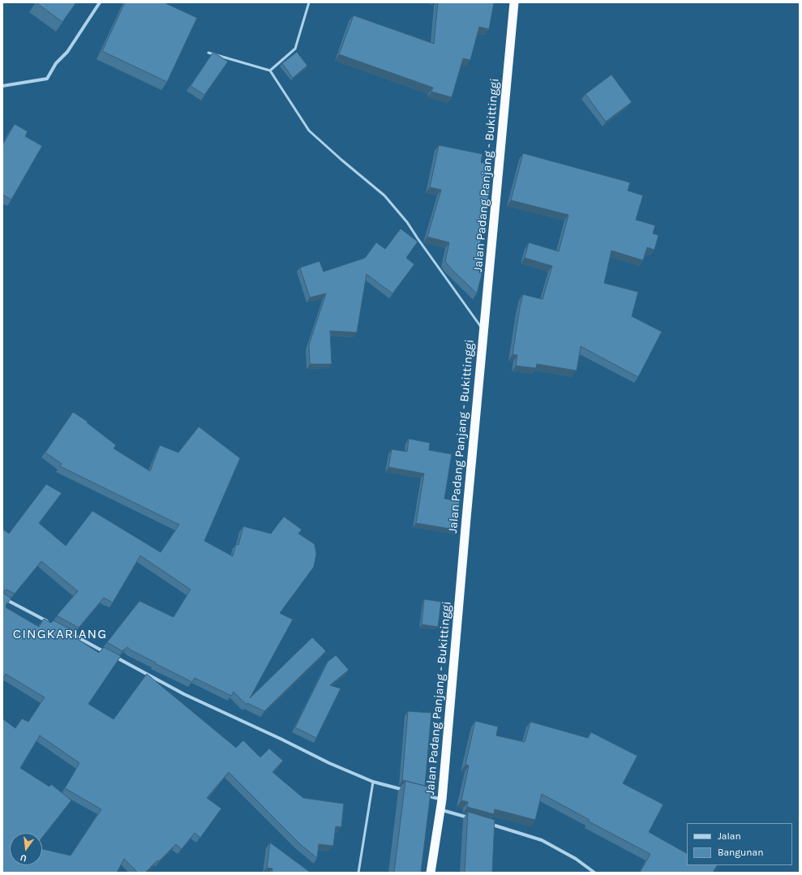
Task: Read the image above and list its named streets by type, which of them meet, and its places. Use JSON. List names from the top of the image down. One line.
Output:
{"streets":{"highway":["Jalan Padang Panjang - Bukittinggi"]},"districts":["CINGKARIANG"],"legend":["Jalan","Bangunan"],"north":"bottom"}
